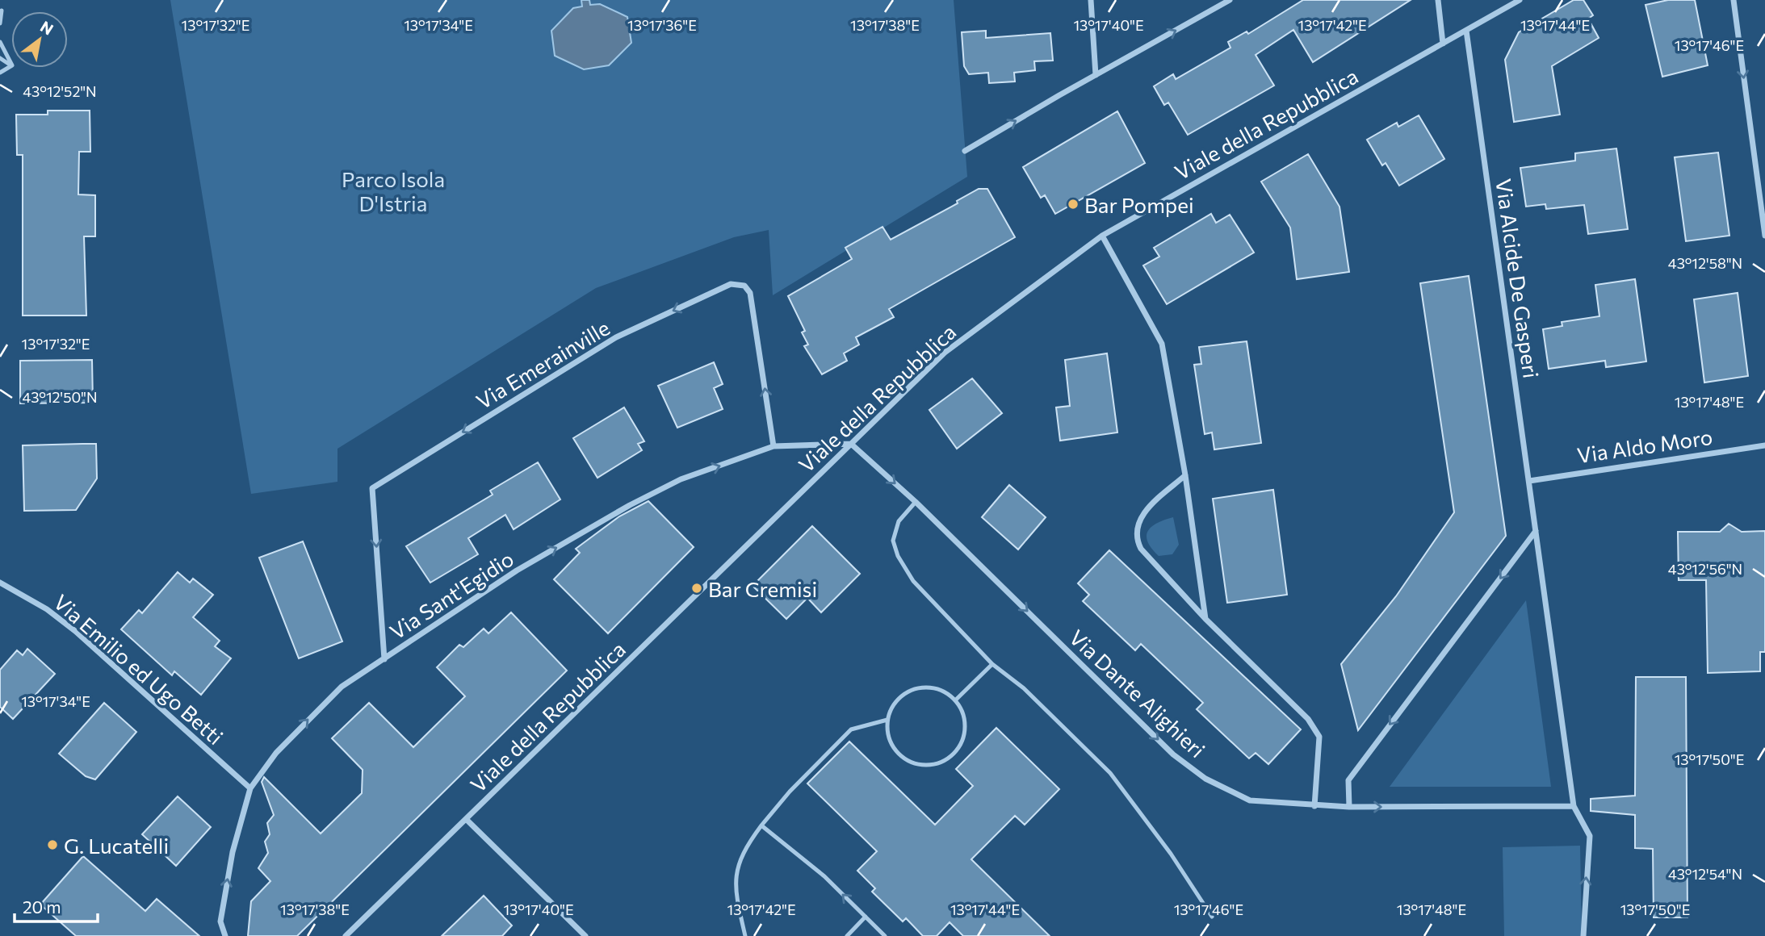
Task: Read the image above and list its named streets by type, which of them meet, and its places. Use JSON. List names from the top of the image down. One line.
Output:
{"streets":{"street":["Viale della Repubblica","Via Alcide De Gasperi","Via Emerainville","Via Aldo Moro","Via Sant'Egidio","Via Emilio ed Ugo Betti","Via Dante Alighieri"]},"crossings":[["Viale della Repubblica","Via Alcide De Gasperi"],["Viale della Repubblica","Via Sant'Egidio"],["Viale della Repubblica","Via Dante Alighieri"],["Via Alcide De Gasperi","Via Aldo Moro"],["Via Alcide De Gasperi","Via Dante Alighieri"],["Via Emerainville","Via Sant'Egidio"],["Via Sant'Egidio","Via Emilio ed Ugo Betti"],["Via Sant'Egidio","Via Dante Alighieri"]],"one_way":["Via Sant'Egidio","Via Dante Alighieri"],"parks":["Parco Isola D'Istria"],"places":["Bar Pompei","Bar Cremisi","G. Lucatelli"],"scale_bar":"20 m","north":"top right","coordinates":["13°17'38\"E","13°17'40\"E","13°17'44\"E","13°17'32\"E","13°17'34\"E","13°17'36\"E","13°17'42\"E","13°17'46\"E","43°12'52\"N","43°12'58\"N","43°12'50\"N","13°17'48\"E","43°12'56\"N","13°17'50\"E","43°12'54\"N"]}
